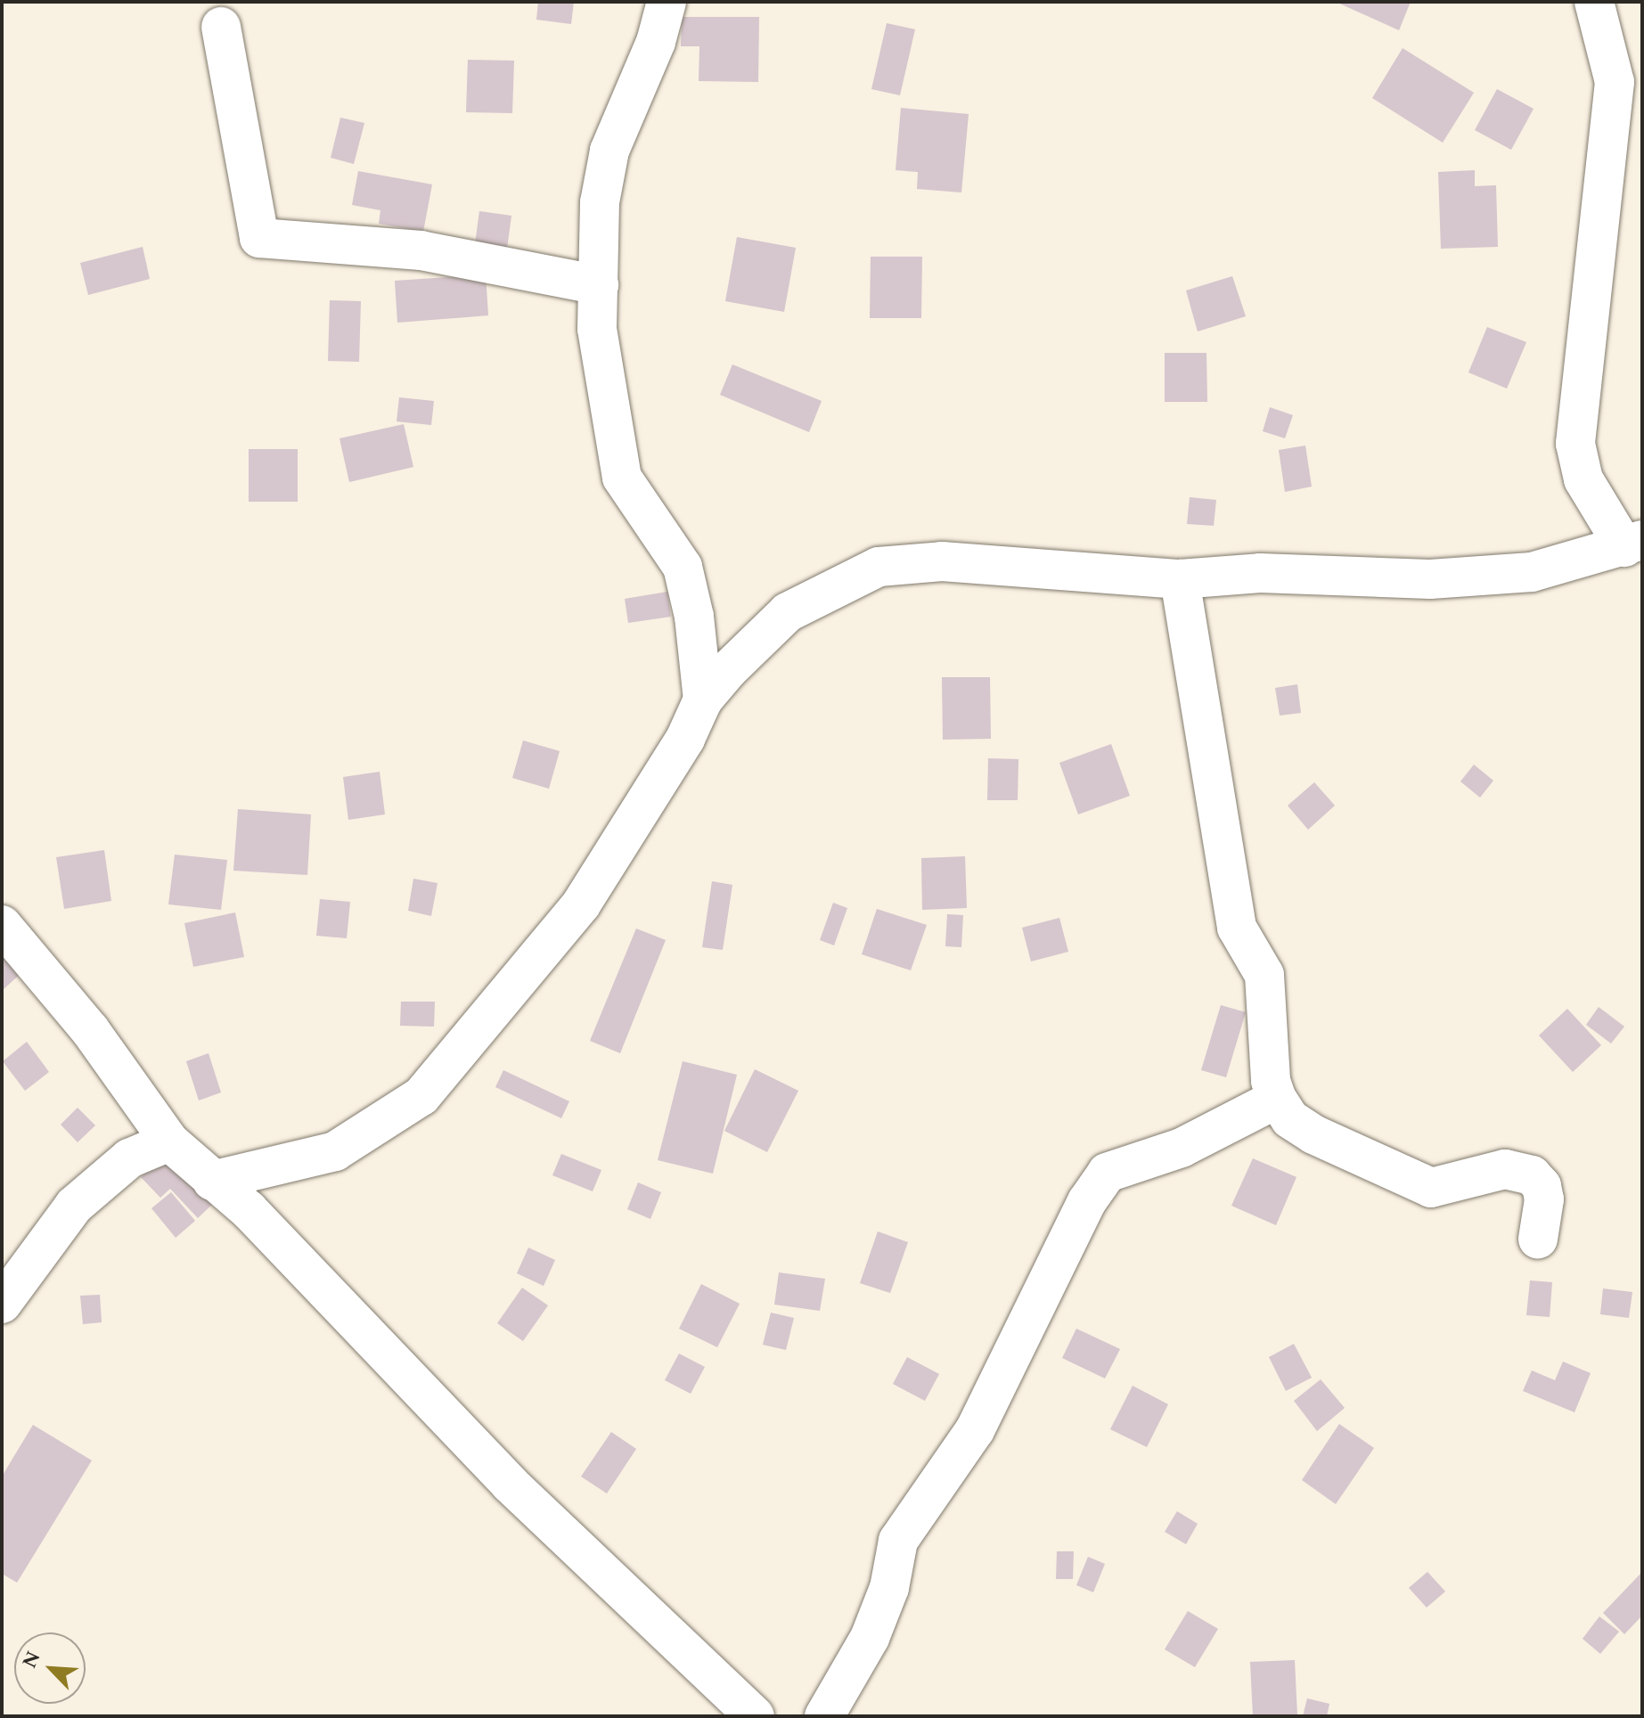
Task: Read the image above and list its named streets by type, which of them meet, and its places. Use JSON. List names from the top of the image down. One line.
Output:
{"north":"top left"}
